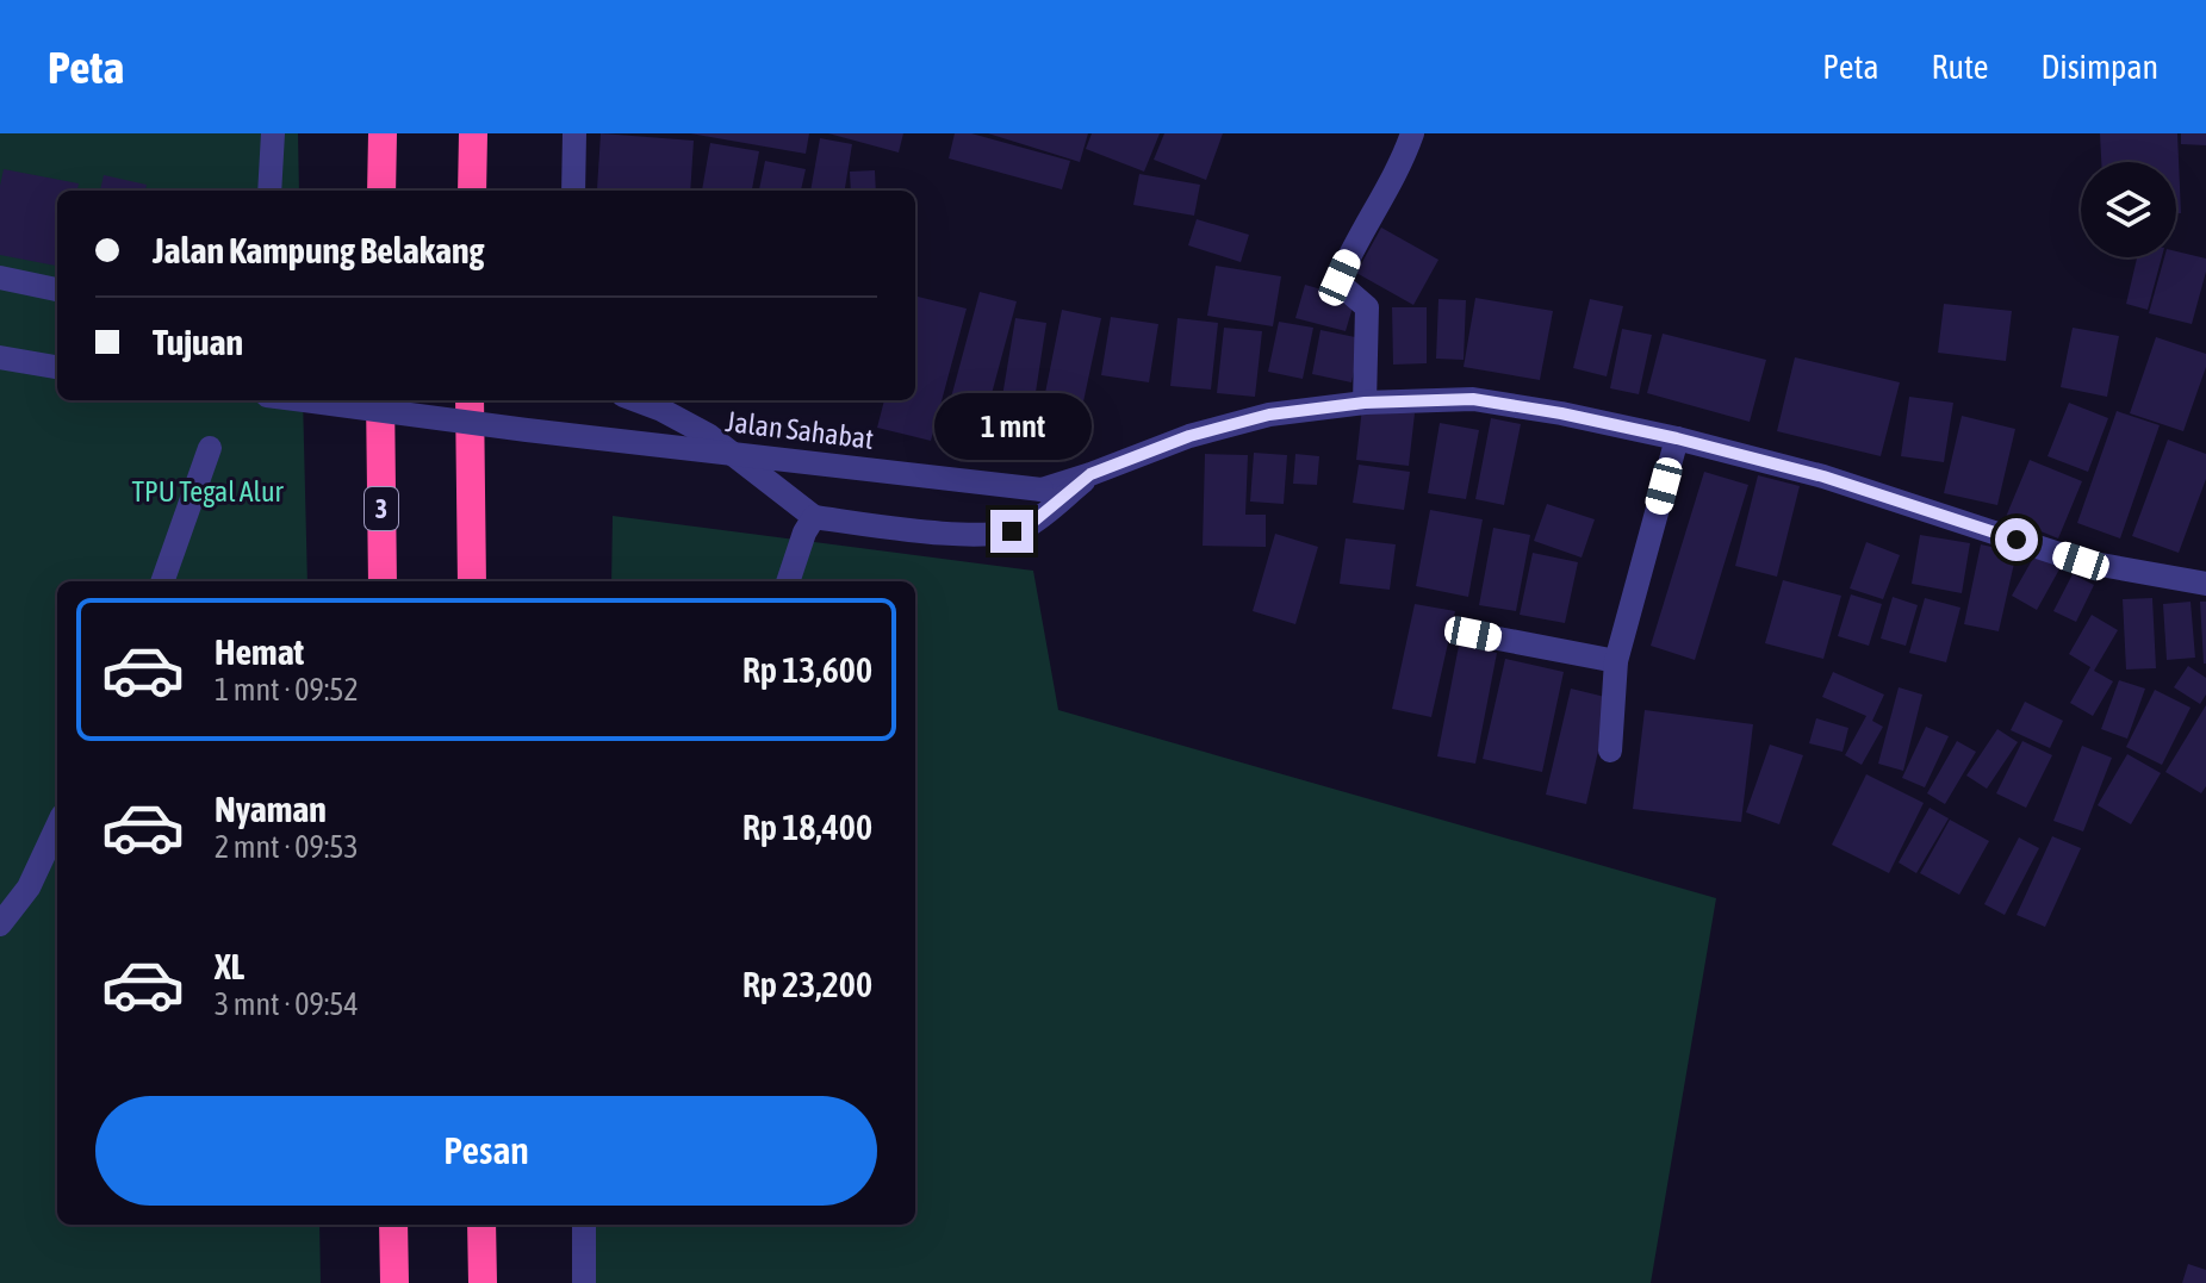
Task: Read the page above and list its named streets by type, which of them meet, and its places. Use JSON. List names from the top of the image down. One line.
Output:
{"streets":{"highway":["3"],"street":["Jalan Sahabat"]},"parks":["TPU Tegal Alur"],"page":{"header":"Peta","nav":["Peta","Rute","Disimpan"],"banner":["Jalan Kampung Belakang","Tujuan"],"bubble":"1 mnt","list":[{"name":"Hemat","note":"1 mnt · 09:52","value":"Rp 13,600"},{"name":"Nyaman","note":"2 mnt · 09:53","value":"Rp 18,400"},{"name":"XL","note":"3 mnt · 09:54","value":"Rp 23,200"}],"buttons":"Pesan"}}
